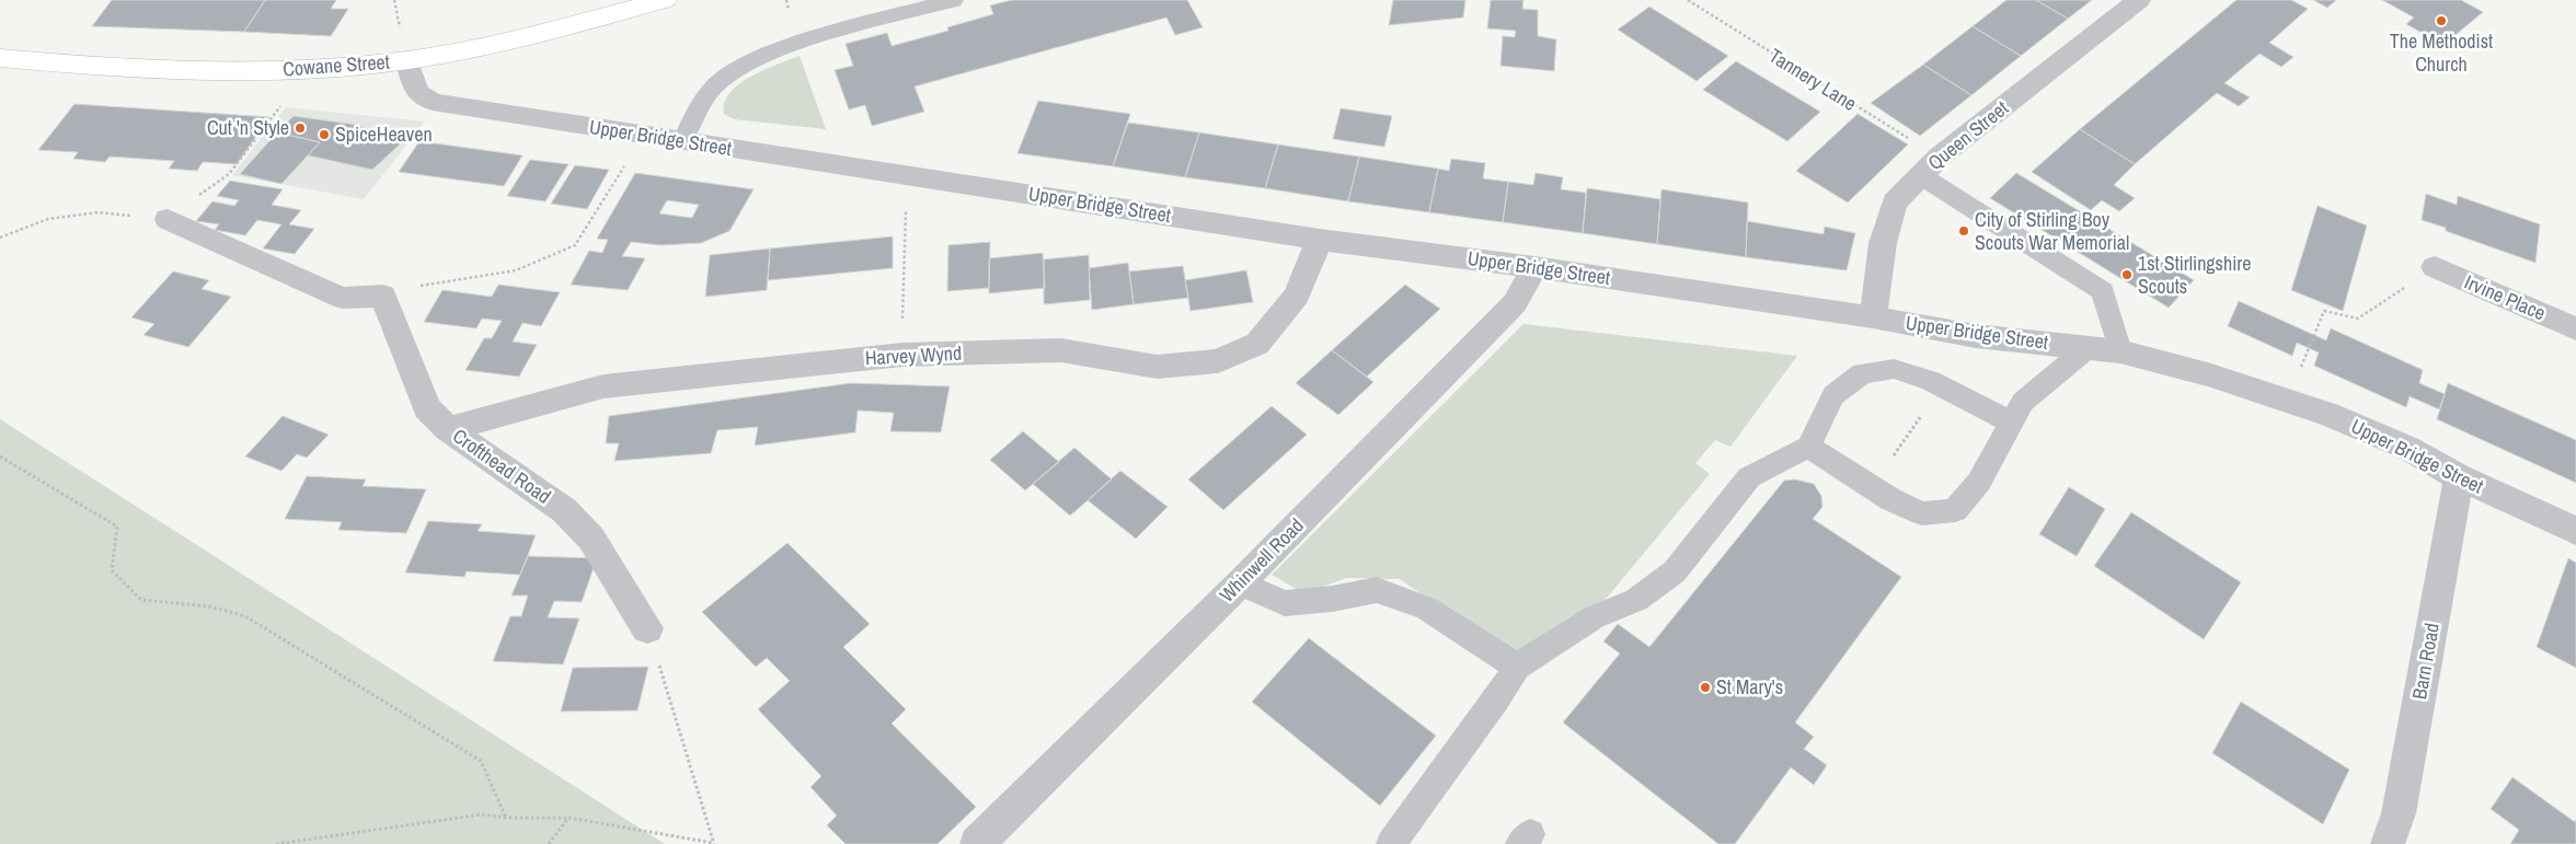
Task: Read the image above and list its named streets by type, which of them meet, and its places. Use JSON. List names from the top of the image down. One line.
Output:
{"streets":{"main road":["Cowane Street"],"street":["Queen Street","Upper Bridge Street","Irvine Place","Harvey Wynd","Crofthead Road","Whinwell Road","Barn Road"],"path":["Tannery Lane"]},"crossings":[["Cowane Street","Upper Bridge Street"],["Tannery Lane","Queen Street"],["Queen Street","Upper Bridge Street"],["Upper Bridge Street","Harvey Wynd"],["Upper Bridge Street","Whinwell Road"],["Upper Bridge Street","Barn Road"],["Harvey Wynd","Crofthead Road"]],"places":["The Methodist Church","Cut 'n Style","SpiceHeaven","City of Stirling Boy Scouts War Memorial","1st Stirlingshire Scouts","St Mary's"]}
